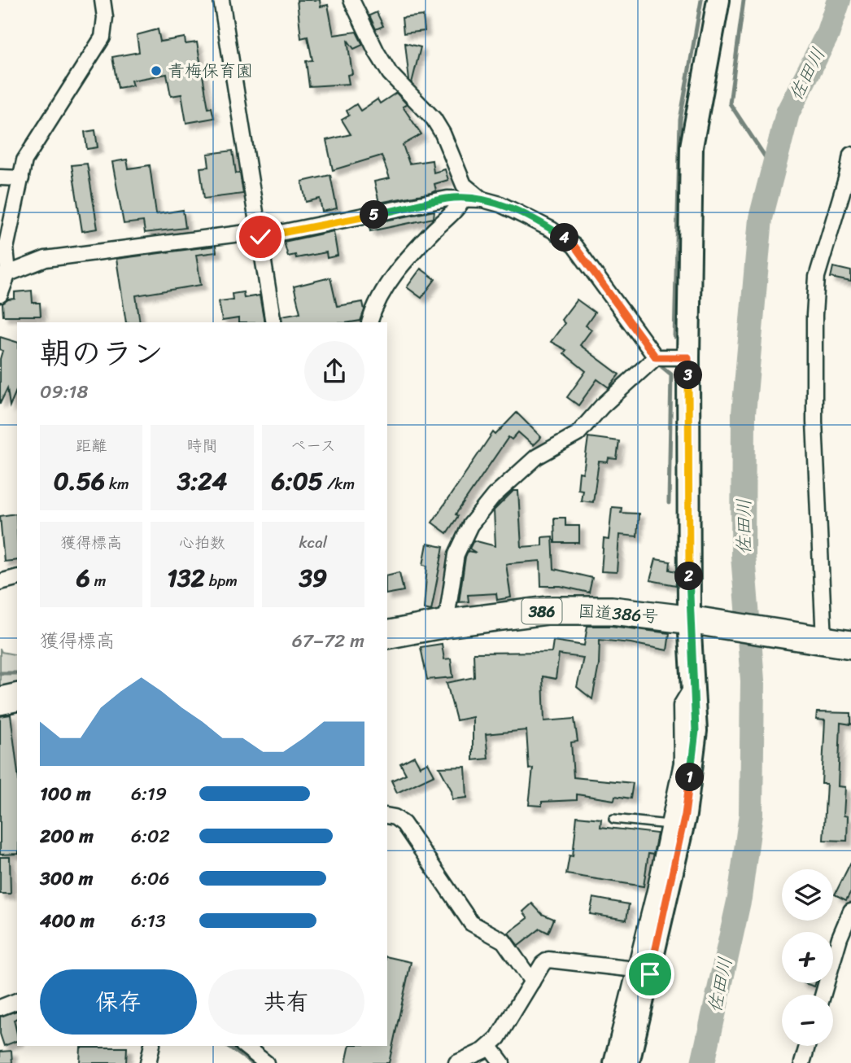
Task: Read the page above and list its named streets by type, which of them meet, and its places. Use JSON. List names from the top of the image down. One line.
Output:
{"streets":{"highway":["386","国道386号"]},"water":["佐田川"],"places":["青梅保育園"],"page":{"pins":["5","4","3","2","1"],"heading":["朝のラン","09:18"],"stats":[["距離","0.56 km"],["時間","3:24"],["ペース","6:05 /km"],["獲得標高","6 m"],["心拍数","132 bpm"],["kcal","39"]],"chart":["獲得標高","67–72 m"],"list":[{"name":"100 m","note":"6:19"},{"name":"200 m","note":"6:02"},{"name":"300 m","note":"6:06"},{"name":"400 m","note":"6:13"}],"map_buttons":["+","−"],"buttons":["保存","共有"]}}
